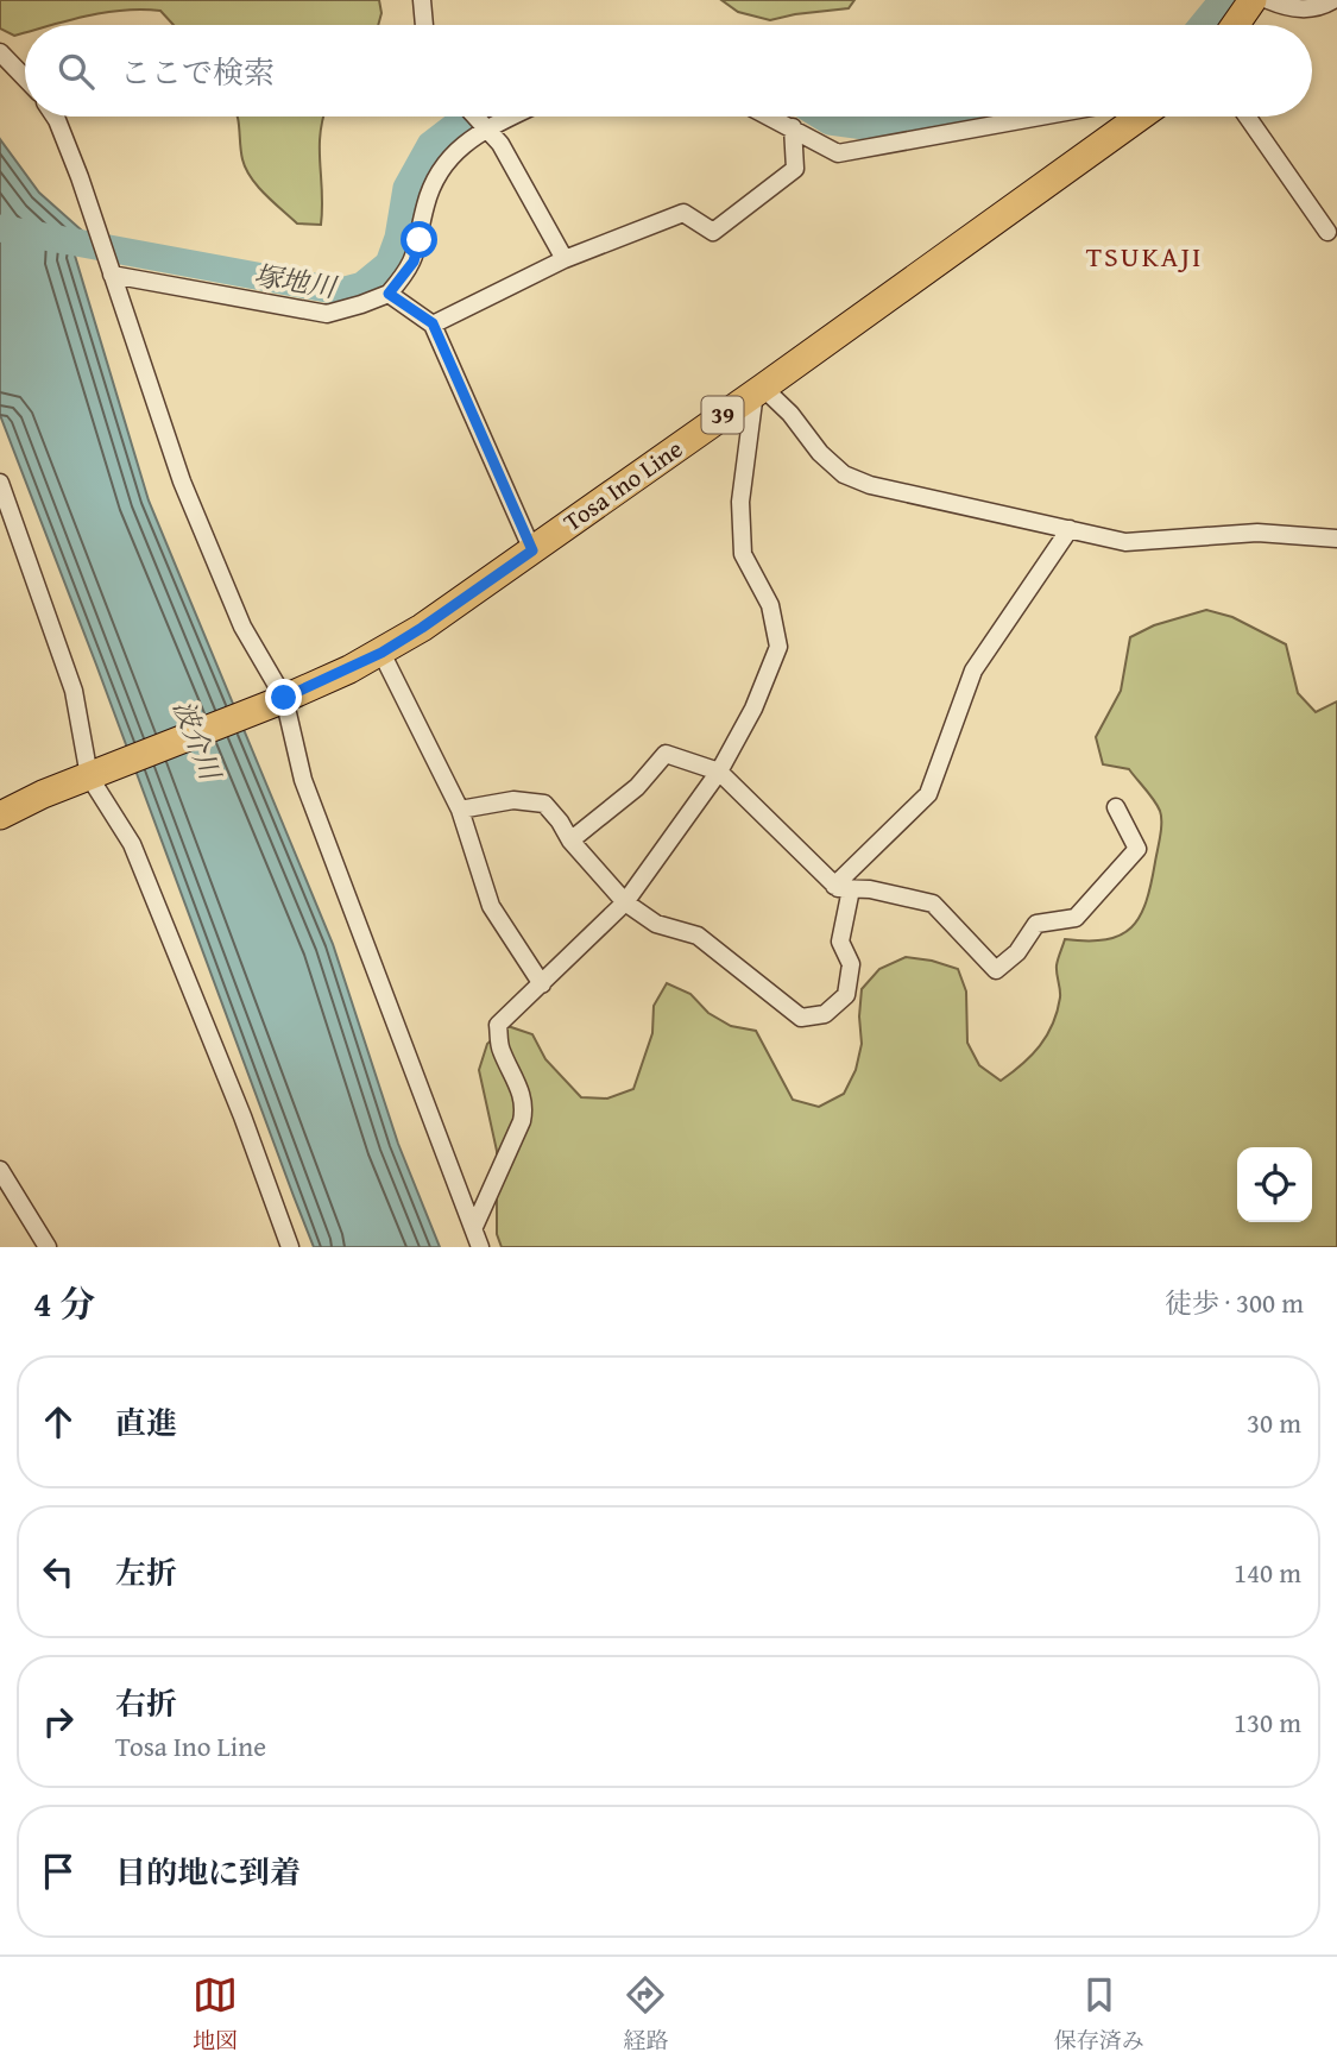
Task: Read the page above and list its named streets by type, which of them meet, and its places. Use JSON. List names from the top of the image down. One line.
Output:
{"streets":{"main road":["39","Tosa Ino Line"]},"districts":["TSUKAJI"],"water":["塚地川","波介川"],"page":{"search":"ここで検索","heading":["4 分","徒歩 · 300 m"],"list":[["直進","30 m"],["左折","140 m"],["右折","Tosa Ino Line","130 m"],"目的地に到着"],"nav":["地図","経路","保存済み"]}}
